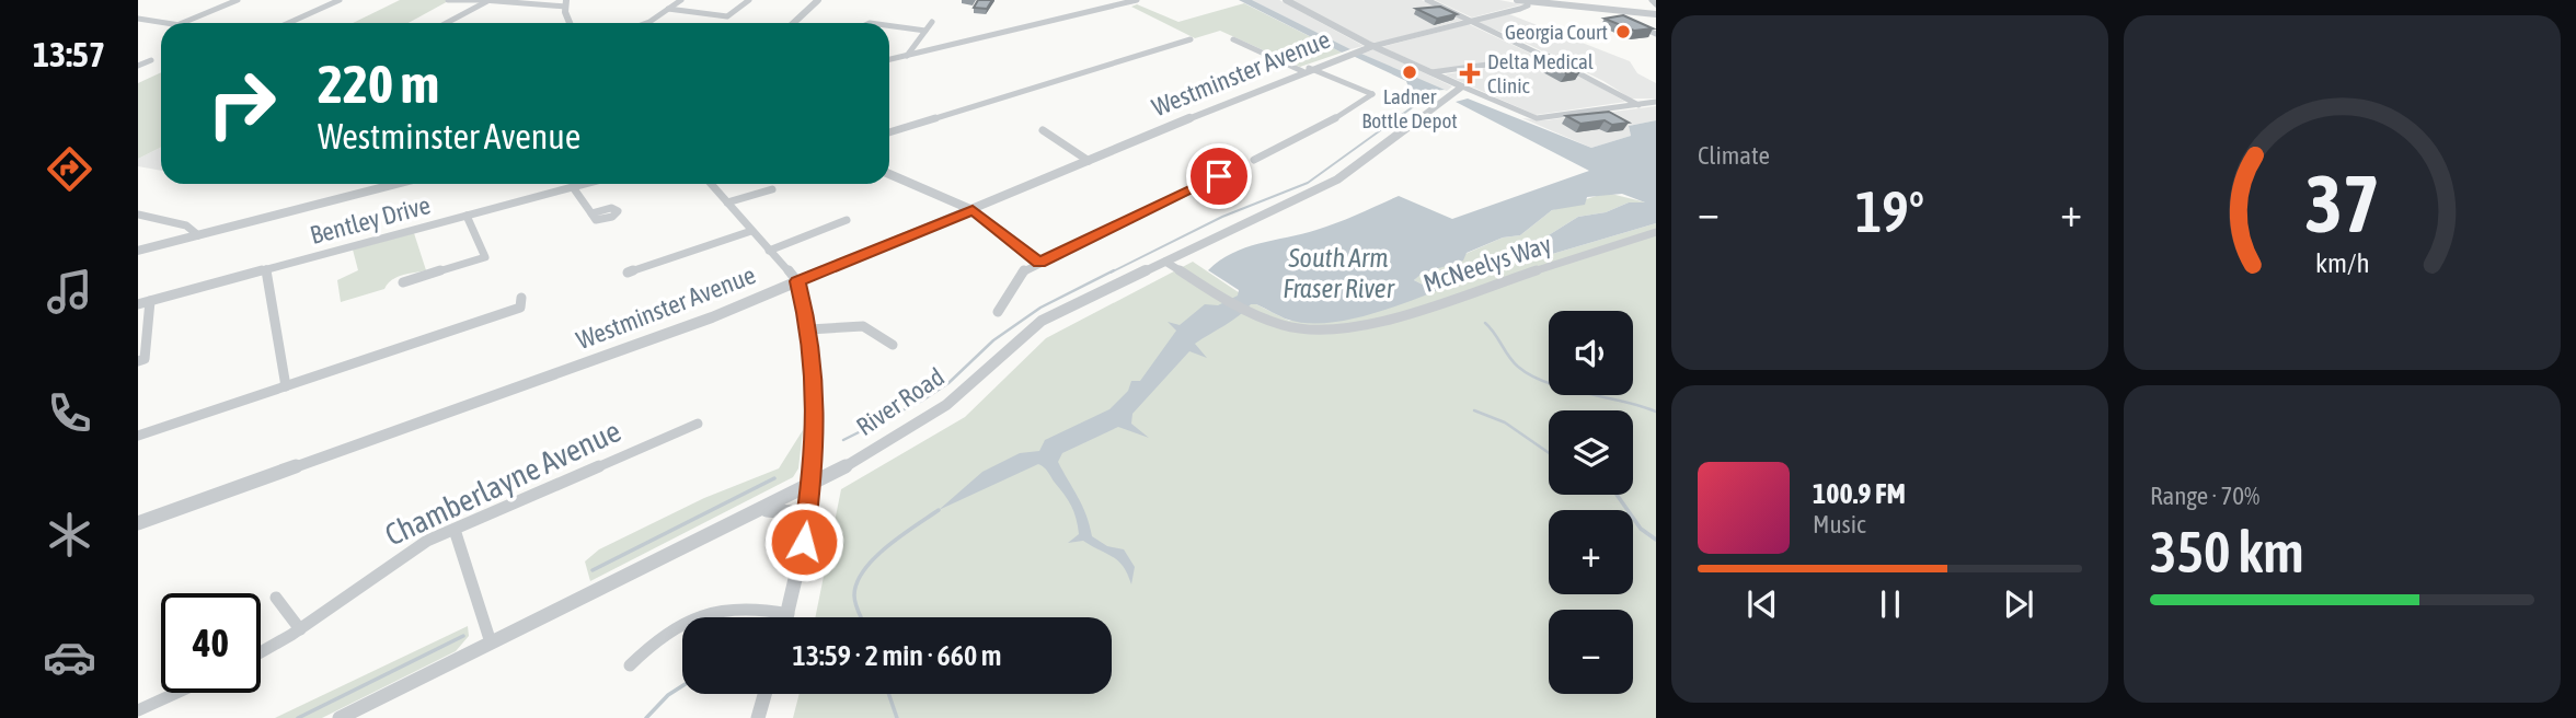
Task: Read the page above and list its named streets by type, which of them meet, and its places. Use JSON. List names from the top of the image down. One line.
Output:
{"streets":{"street":["Westminster Avenue","Bentley Drive","McNeelys Way","River Road","Chamberlayne Avenue"]},"crossings":[["McNeelys Way","River Road"]],"water":["South Arm Fraser River"],"places":{"other":["Georgia Court","Ladner Bottle Depot"],"health":["Delta Medical Clinic"]},"page":{"tabs":"13:57","tile":["Climate",["Range · 70%","350 km"]],"turn":["220 m","Westminster Avenue"],"heat":["−","19°","+"],"map_buttons":["+","−"],"song":["100.9 FM","Music"],"limit":"40","trip":"13:59 · 2 min · 660 m","gauge":["37","km/h"]}}
